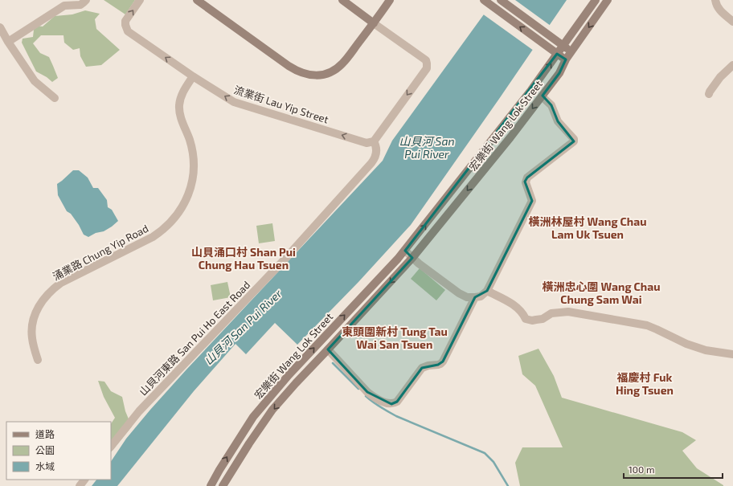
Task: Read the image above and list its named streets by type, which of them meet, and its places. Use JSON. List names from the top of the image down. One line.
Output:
{"streets":{"street":["流業街 Lau Yip Street","宏樂街 Wang Lok Street","涌業路 Chung Yip Road","山貝河東路 San Pui Ho East Road"]},"crossings":[["流業街 Lau Yip Street","涌業路 Chung Yip Road"],["流業街 Lau Yip Street","山貝河東路 San Pui Ho East Road"]],"one_way":["流業街 Lau Yip Street"],"districts":["橫洲林屋村 Wang Chau Lam Uk Tsuen","山貝涌口村 Shan Pui Chung Hau Tsuen","橫洲忠心圍 Wang Chau Chung Sam Wai","東頭圍新村 Tung Tau Wai San Tsuen","福慶村 Fuk Hing Tsuen"],"water":["山貝河 San Pui River"],"legend":["道路","公園","水域"],"scale_bar":"100 m"}
